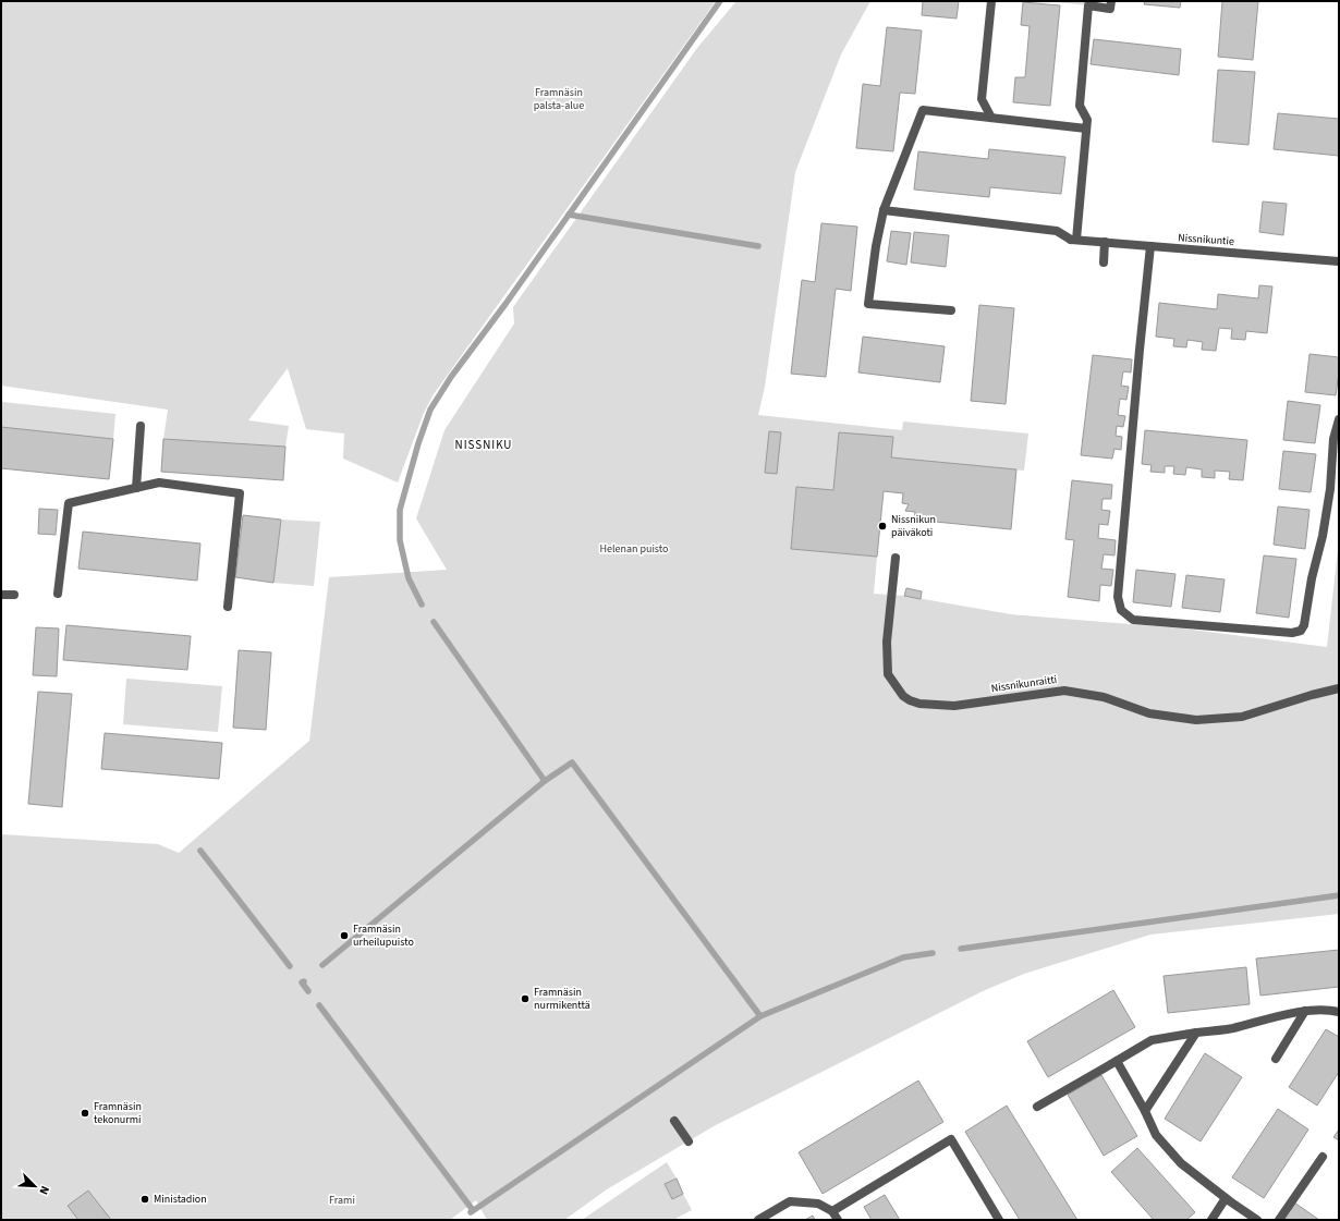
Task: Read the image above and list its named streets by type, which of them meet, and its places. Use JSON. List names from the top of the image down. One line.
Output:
{"streets":{"street":["Nissnikuntie","Nissnikunraitti"]},"districts":["NISSNIKU"],"parks":["Framnäsin palsta-alue","Helenan puisto","Frami"],"places":["Nissnikun päiväkoti","Framnäsin urheilupuisto","Framnäsin nurmikenttä","Framnäsin tekonurmi","Ministadion"],"north":"bottom right"}
